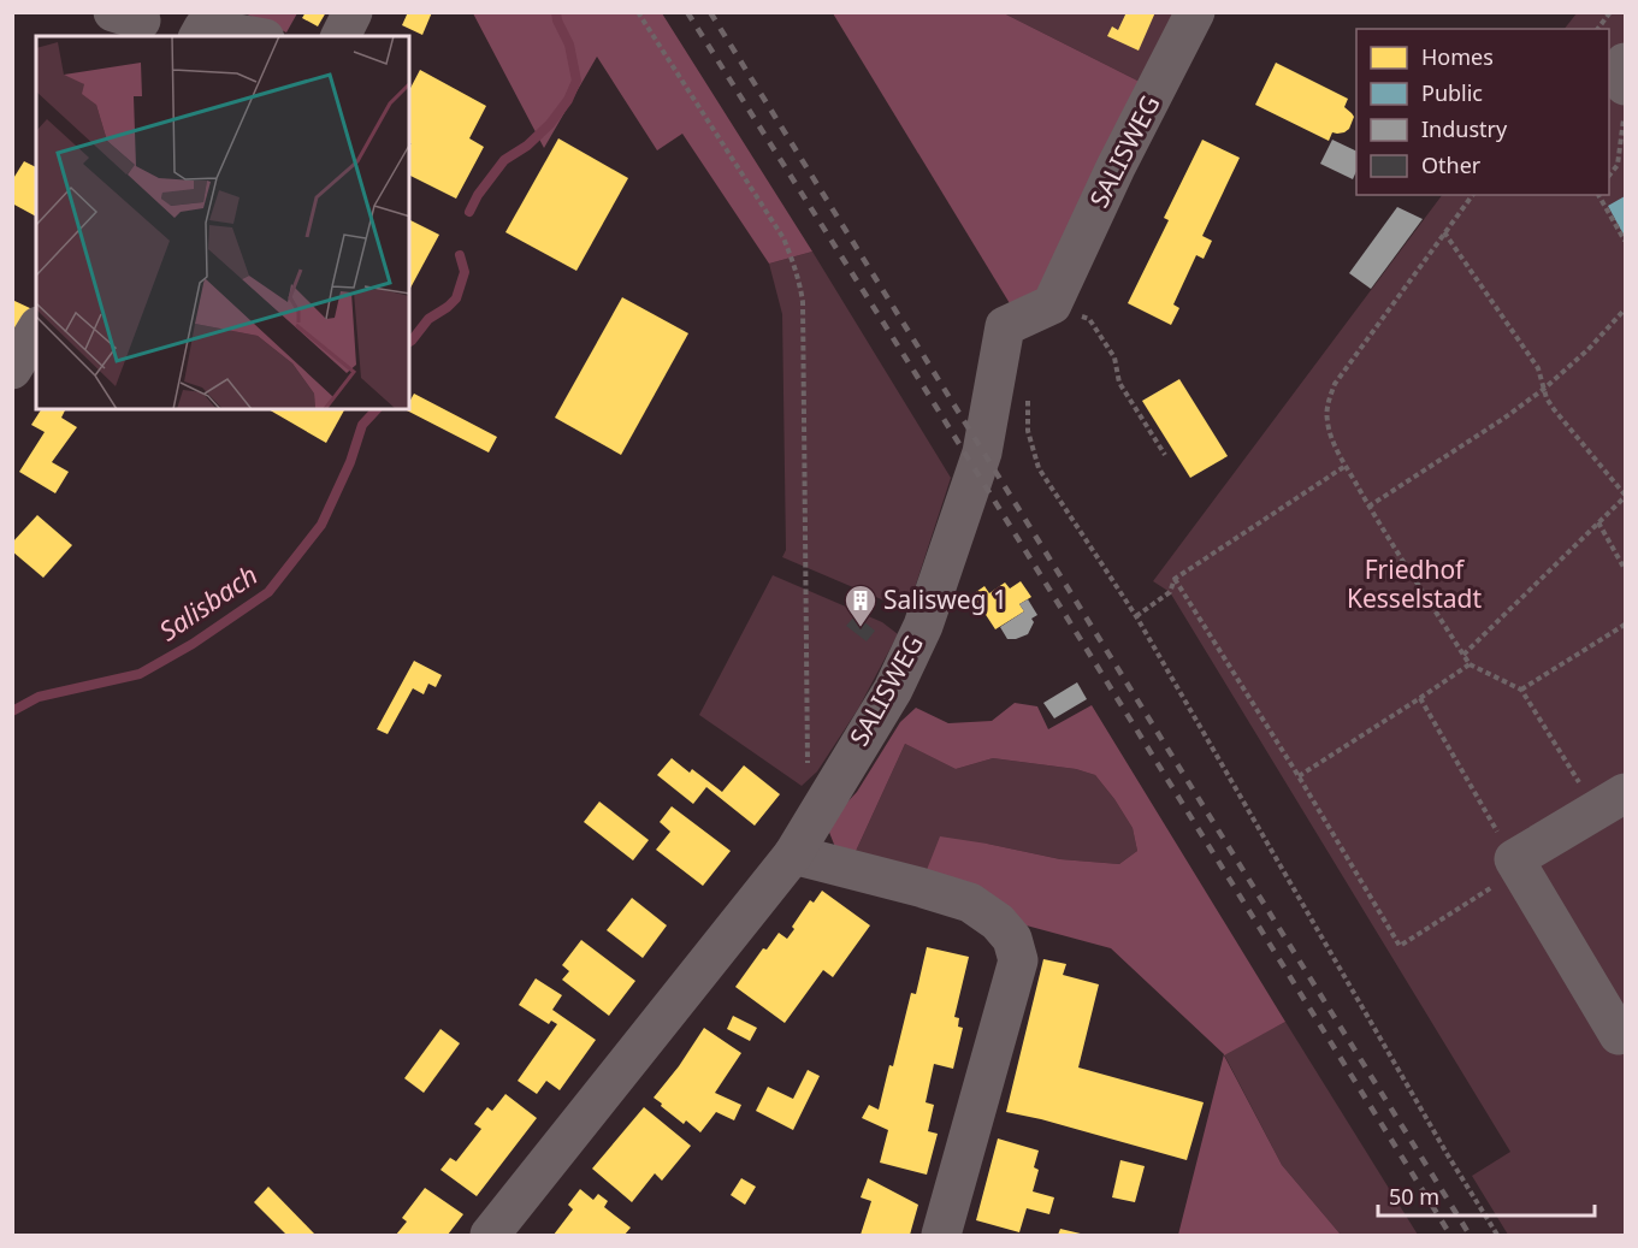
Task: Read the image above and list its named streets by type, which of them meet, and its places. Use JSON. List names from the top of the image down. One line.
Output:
{"streets":{"street":["SALISWEG"]},"water":["Salisbach"],"parks":["Friedhof Kesselstadt"],"places":{"building":["Salisweg 1"]},"legend":["Homes","Public","Industry","Other"],"scale_bar":"50 m"}
